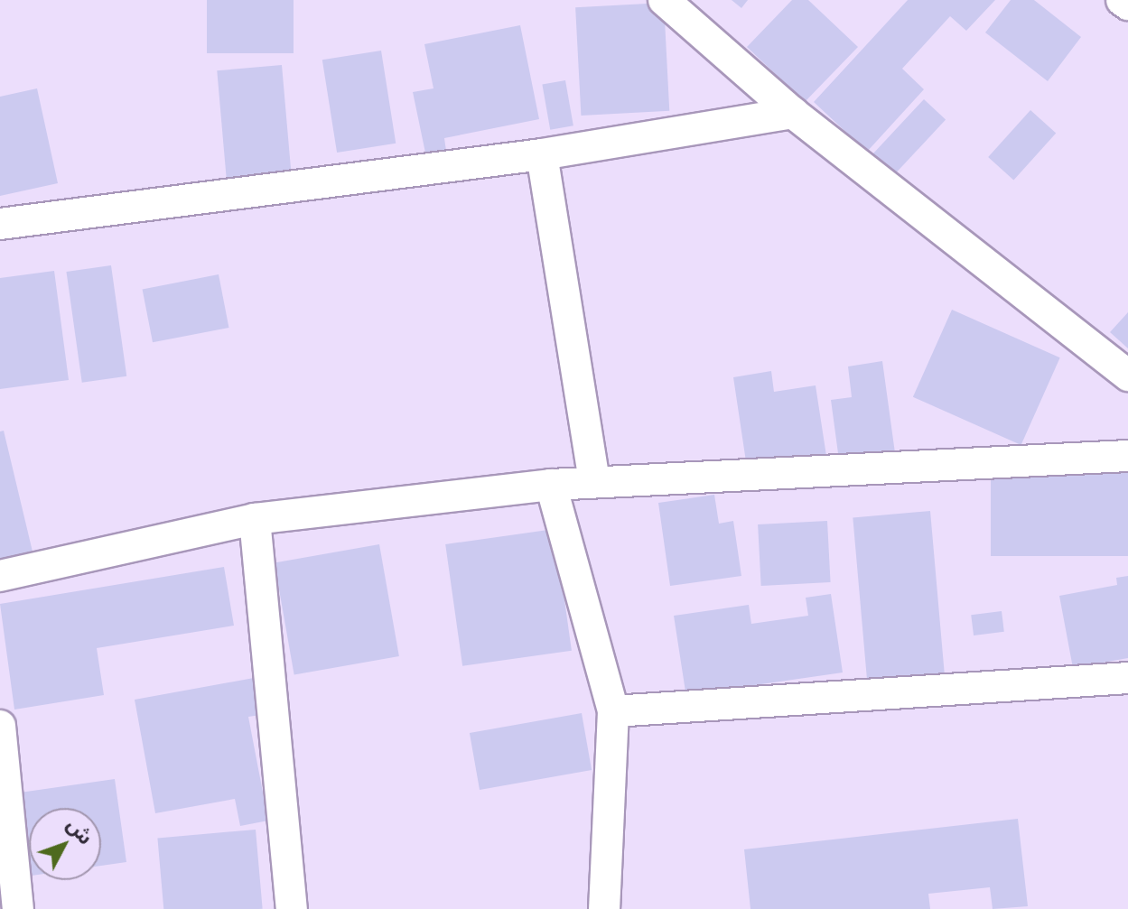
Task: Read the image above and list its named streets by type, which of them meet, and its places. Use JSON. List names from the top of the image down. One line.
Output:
{"north":"top right"}
